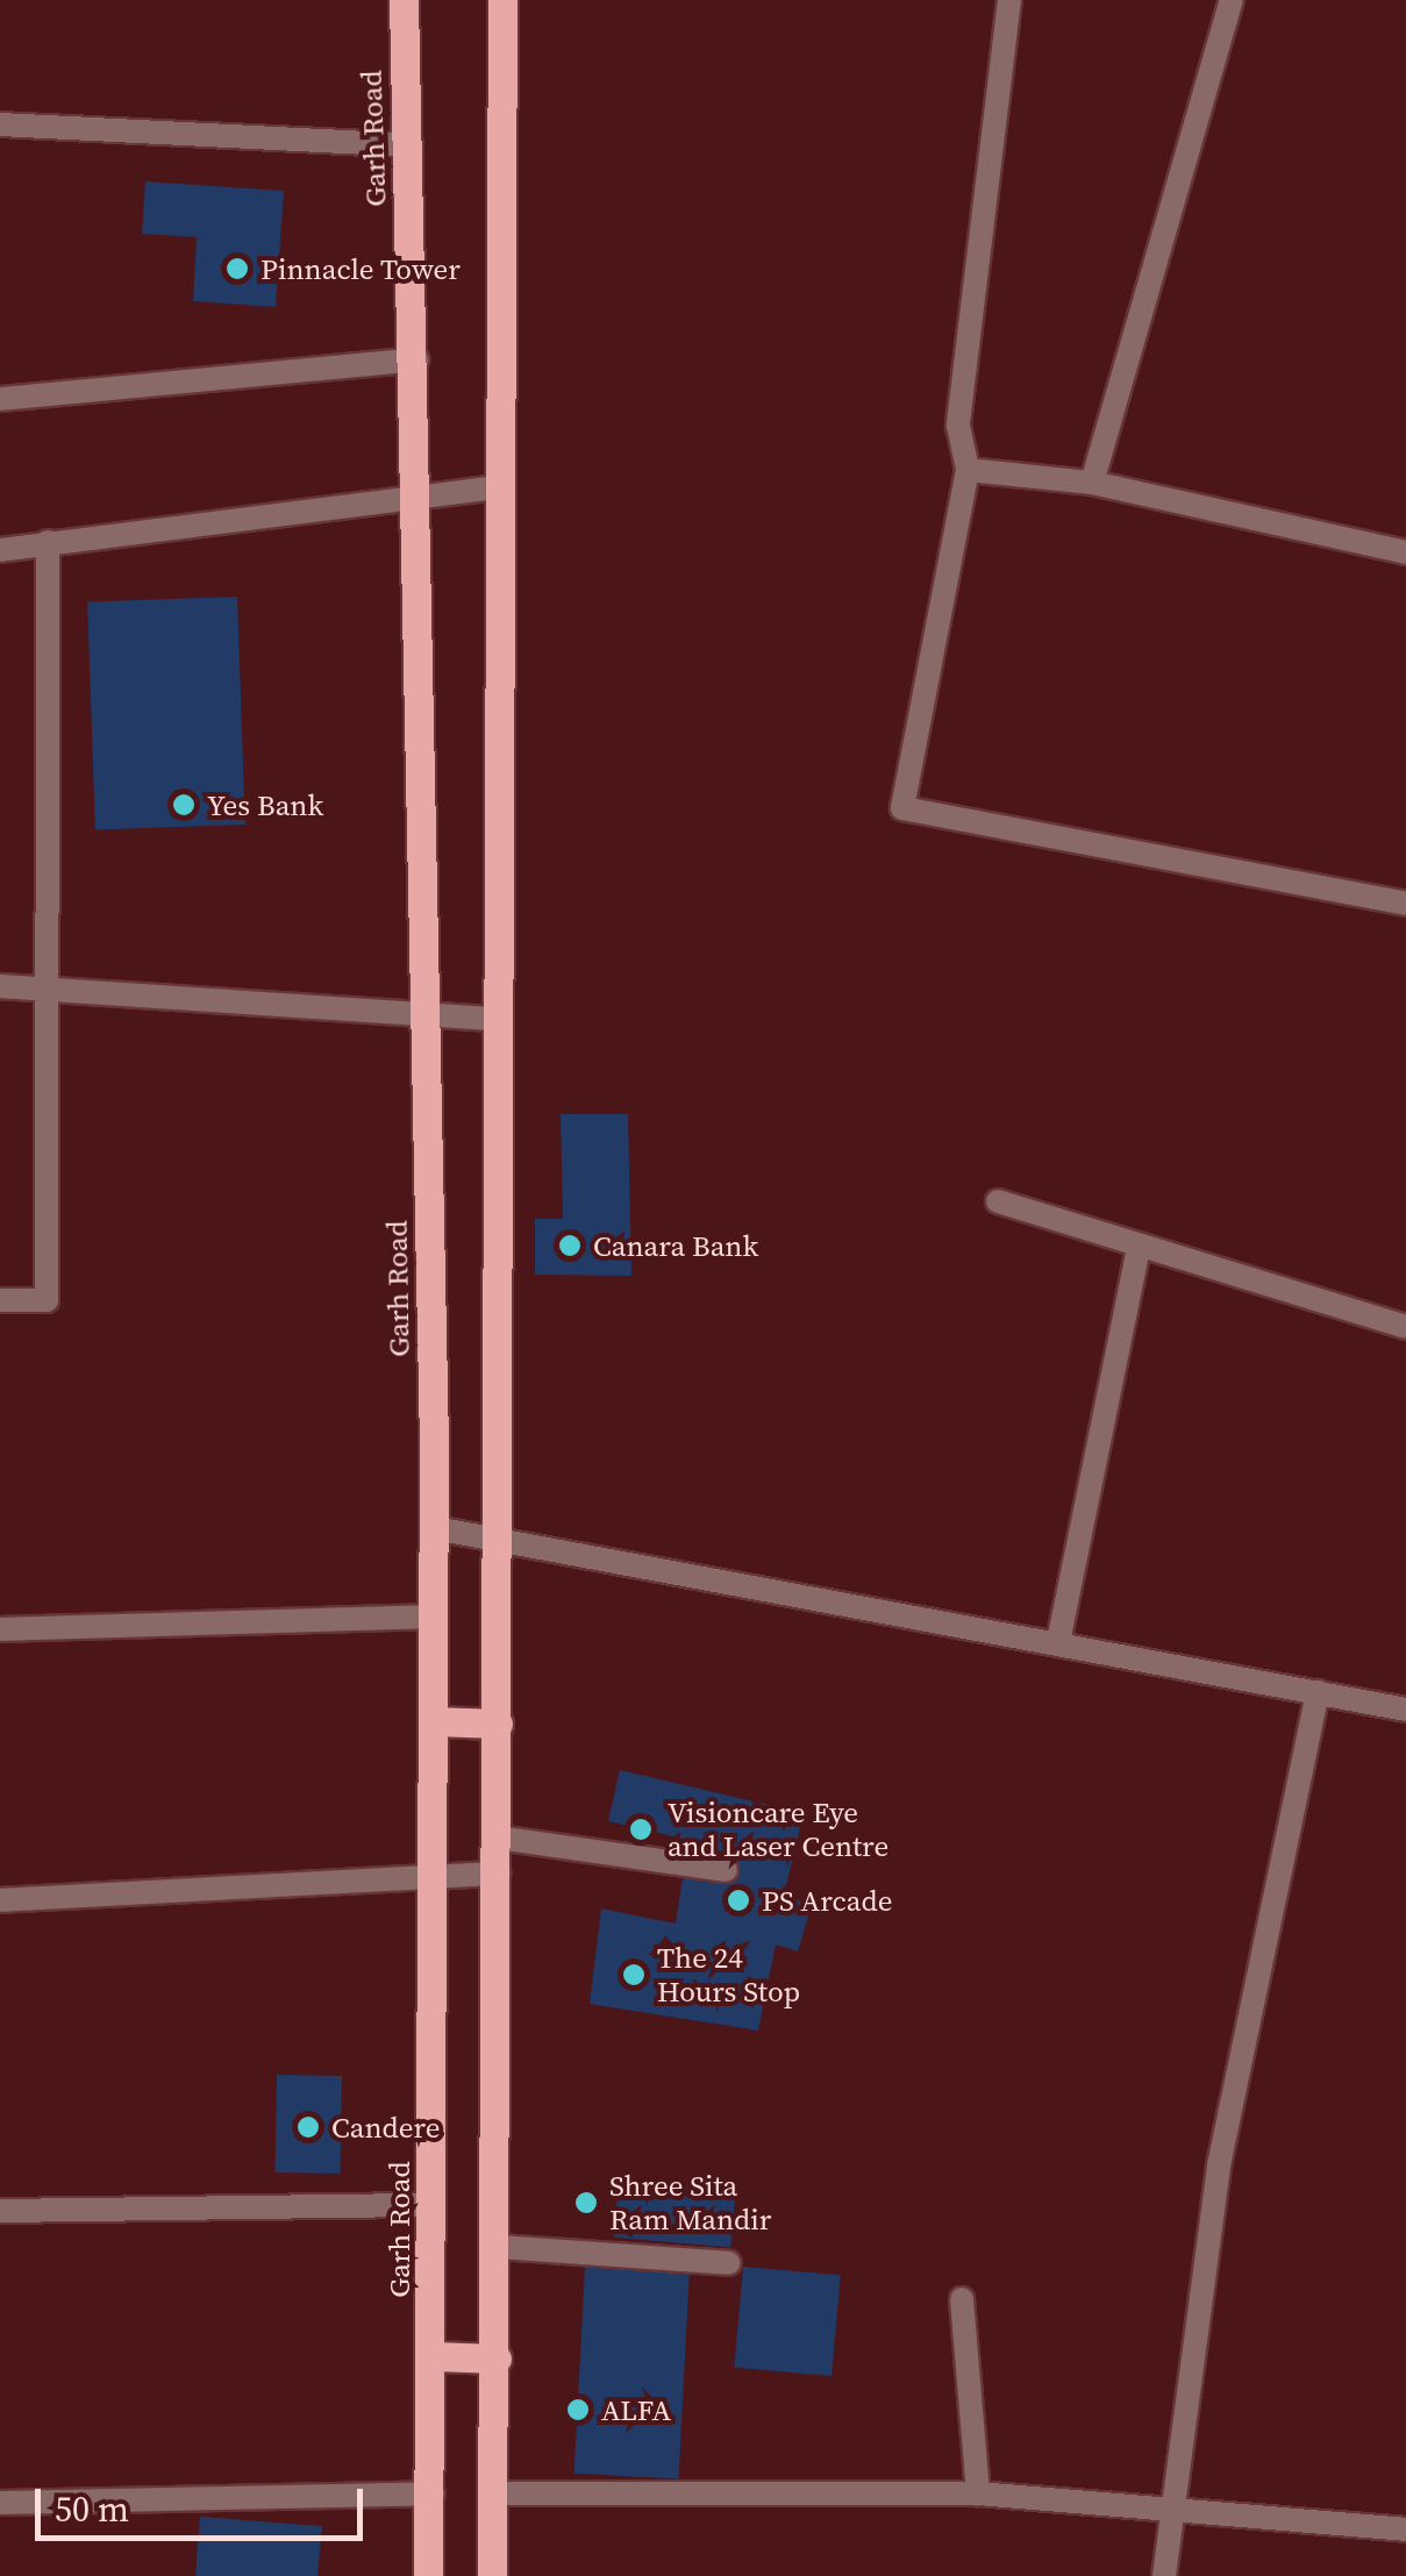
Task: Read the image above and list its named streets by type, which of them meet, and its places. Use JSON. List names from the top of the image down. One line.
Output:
{"streets":{"main road":["Garh Road"]},"places":["Pinnacle Tower","Yes Bank","Canara Bank","Visioncare Eye and Laser Centre","PS Arcade","The 24 Hours Stop","Candere","Shree Sita Ram Mandir","ALFA"],"scale_bar":"50 m"}
